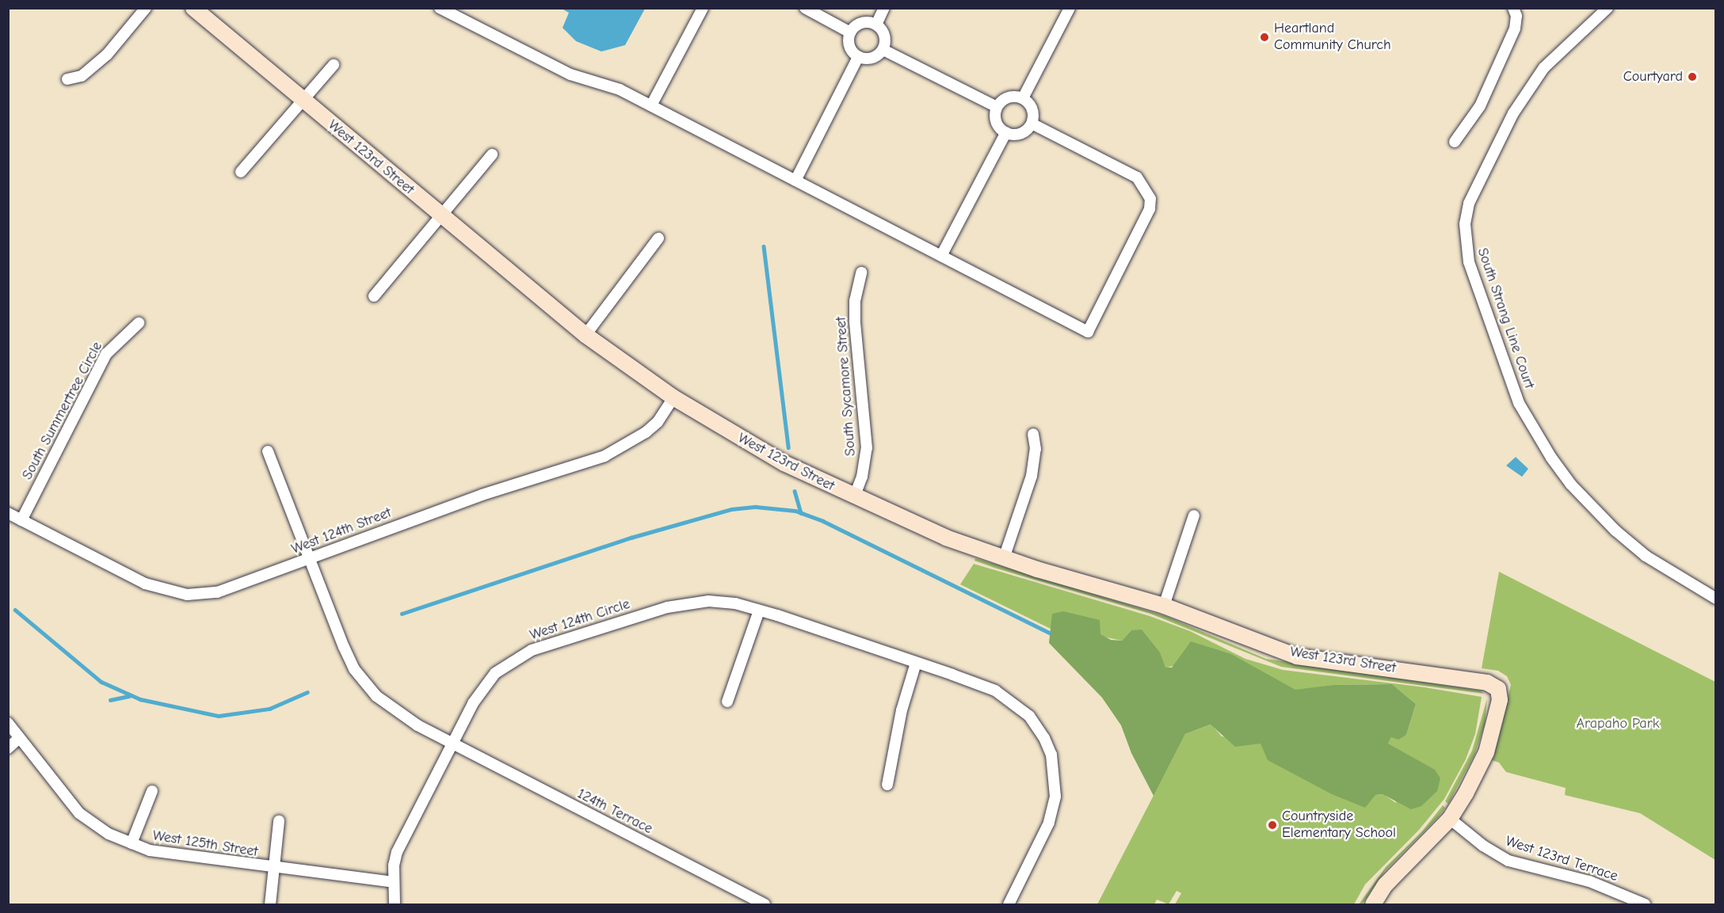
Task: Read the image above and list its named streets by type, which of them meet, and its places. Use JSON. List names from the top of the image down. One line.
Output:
{"streets":{"street":["West 123rd Street","South Strang Line Court","South Sycamore Street","South Summertree Circle","West 124th Street","West 124th Circle","124th Terrace","West 125th Street","West 123rd Terrace"]},"crossings":[["West 123rd Street","South Sycamore Street"],["West 123rd Street","West 124th Street"],["West 123rd Street","West 123rd Terrace"],["South Summertree Circle","West 124th Street"],["West 124th Street","124th Terrace"],["West 124th Circle","124th Terrace"]],"parks":["Arapaho Park"],"places":["Heartland Community Church","Courtyard","Countryside Elementary School"]}
